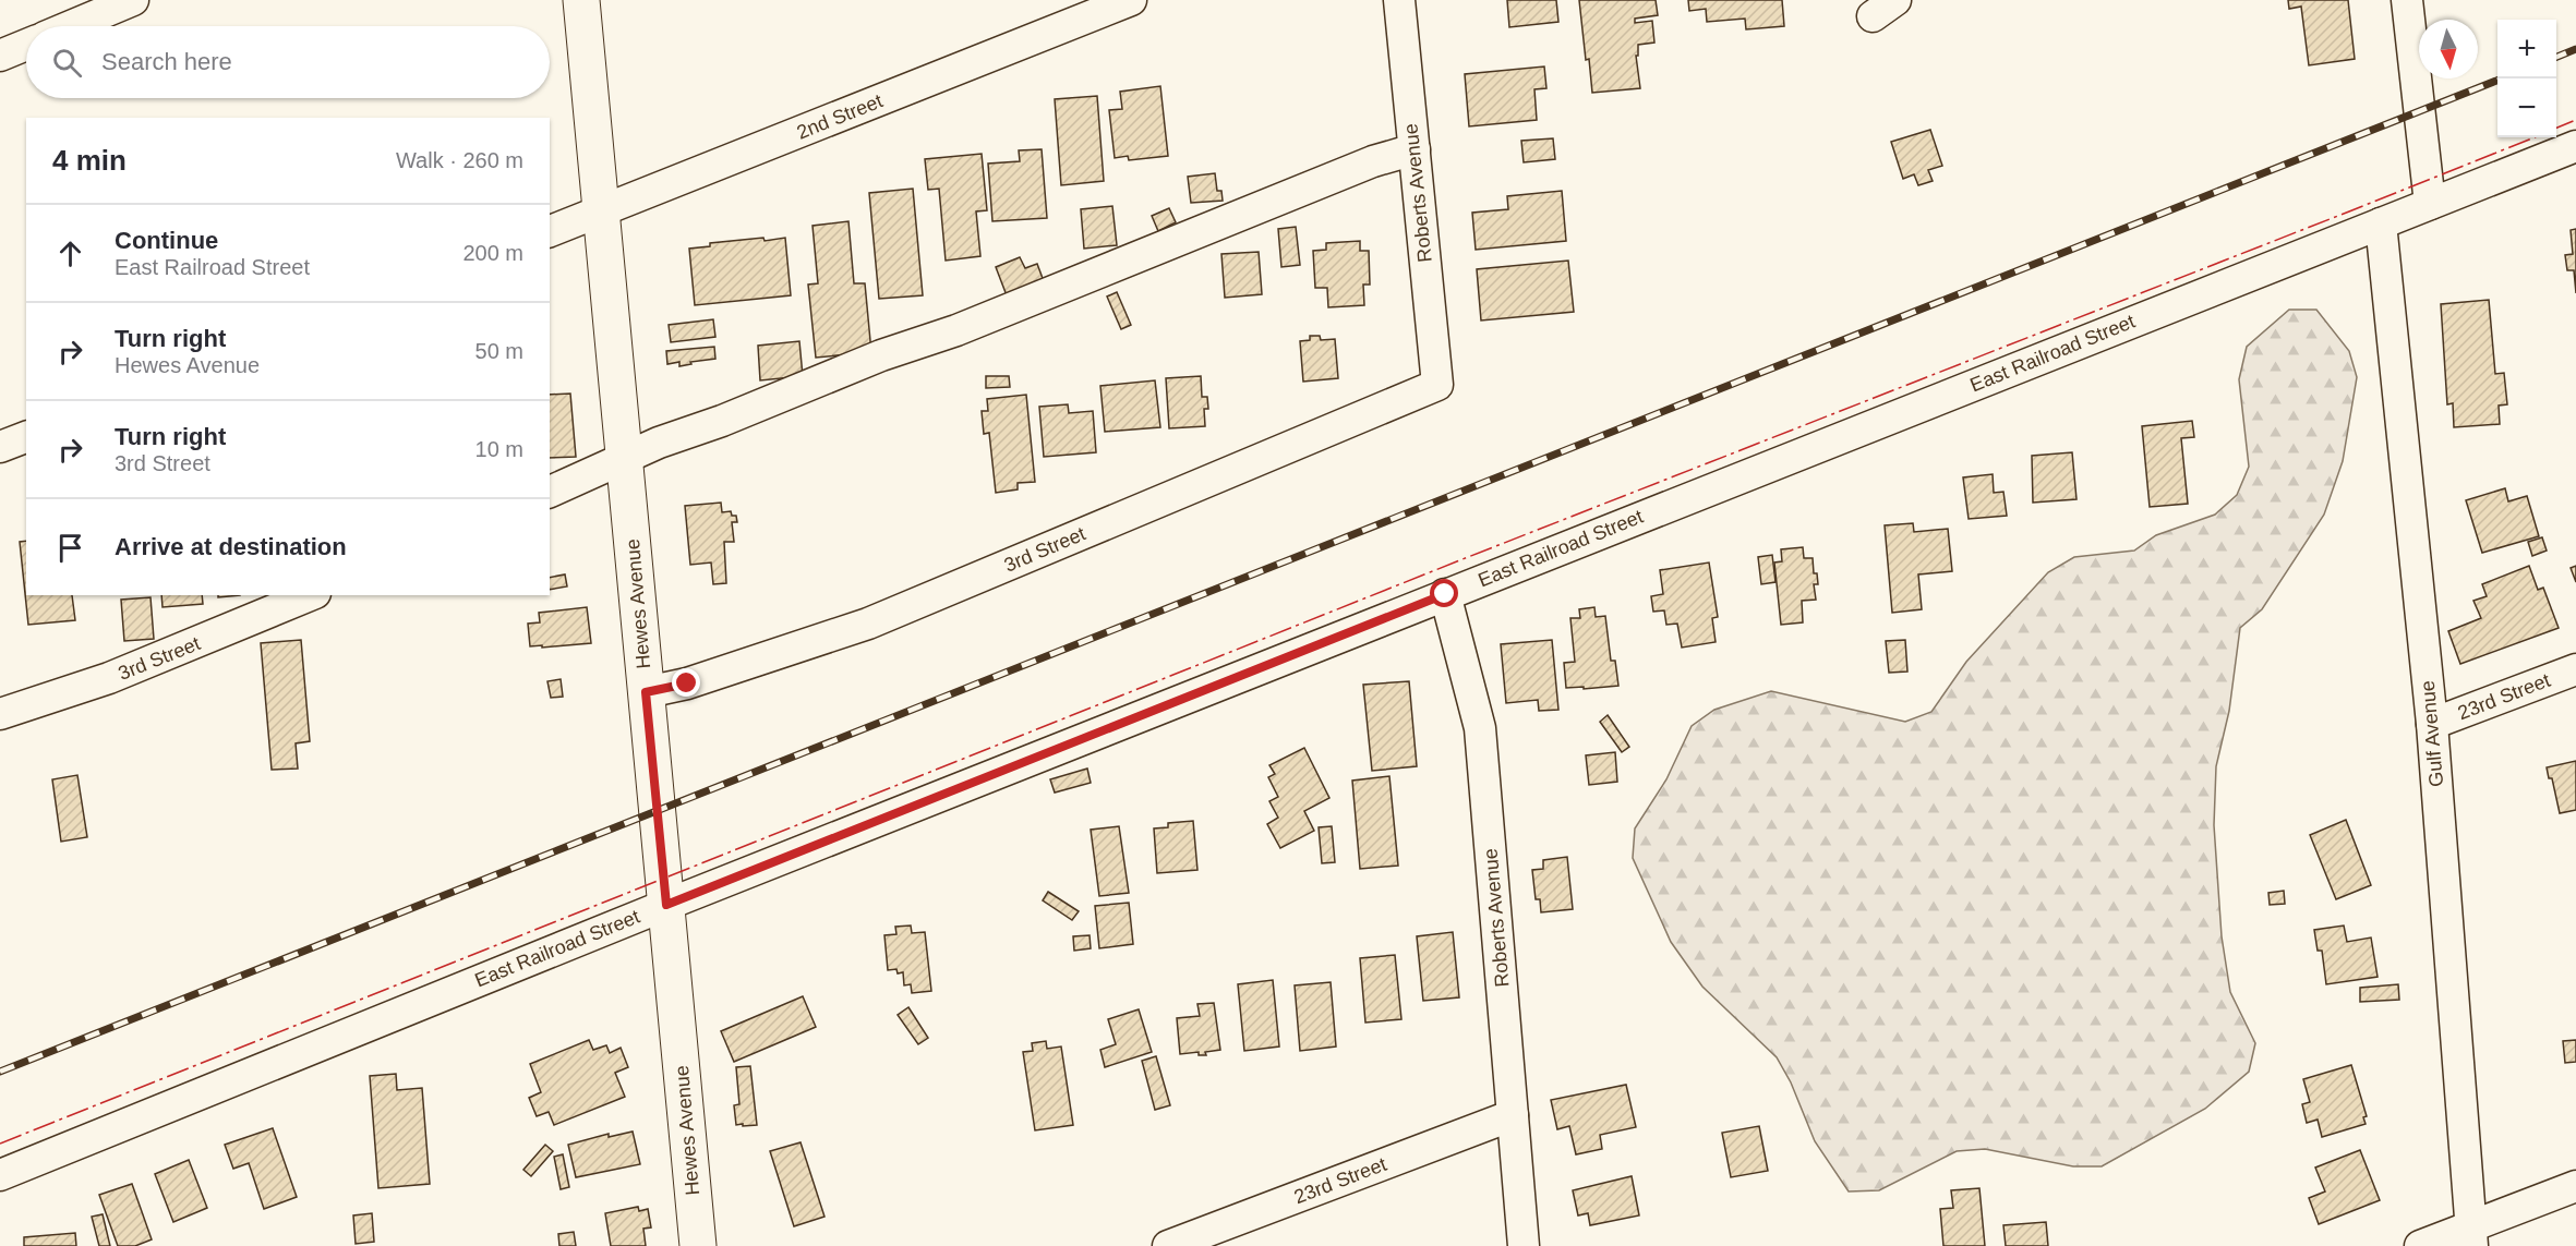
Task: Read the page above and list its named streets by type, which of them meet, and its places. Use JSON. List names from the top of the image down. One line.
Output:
{"streets":{"main road":["Hewes Avenue"],"street":["2nd Street","Roberts Avenue","East Railroad Street","3rd Street","23rd Street","Gulf Avenue"]},"crossings":[["2nd Street","Hewes Avenue"],["Roberts Avenue","East Railroad Street"],["Roberts Avenue","3rd Street"],["Roberts Avenue","23rd Street"],["East Railroad Street","Hewes Avenue"],["East Railroad Street","Gulf Avenue"],["3rd Street","Hewes Avenue"],["23rd Street","Gulf Avenue"]],"north":"bottom","page":{"map_buttons":["+","−"],"search":"Search here","heading":["4 min","Walk · 260 m"],"list":[["Continue","East Railroad Street","200 m"],["Turn right","Hewes Avenue","50 m"],["Turn right","3rd Street","10 m"],"Arrive at destination"]}}
